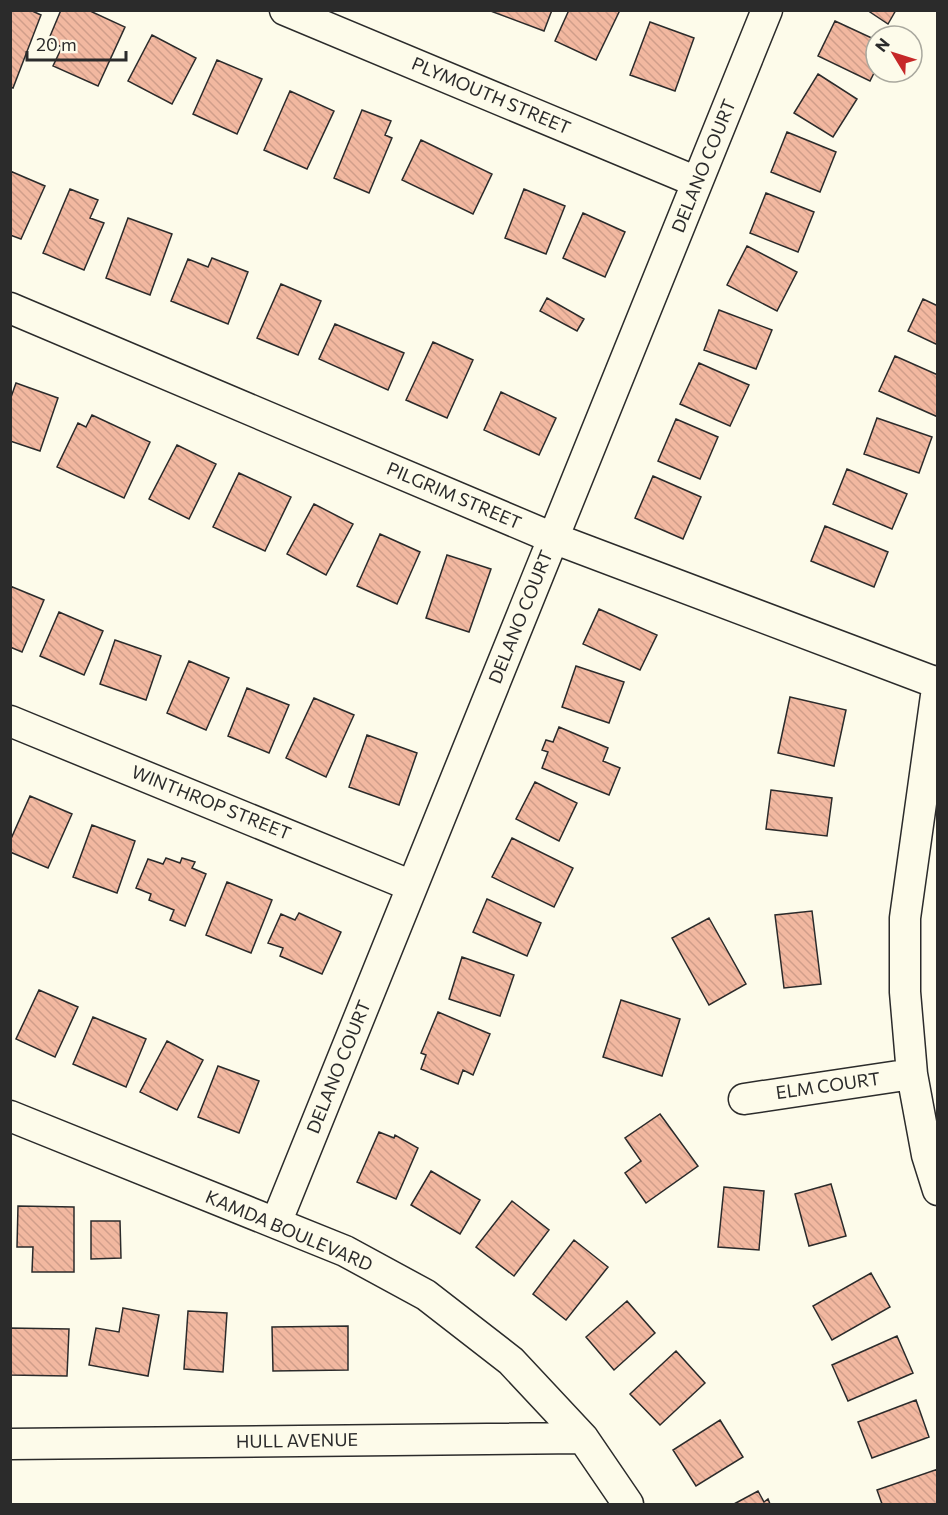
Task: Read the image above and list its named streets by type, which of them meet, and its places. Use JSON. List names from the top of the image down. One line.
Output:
{"streets":{"street":["PLYMOUTH STREET","DELANO COURT","PILGRIM STREET","WINTHROP STREET","ELM COURT","KAMDA BOULEVARD","HULL AVENUE"]},"crossings":[["PLYMOUTH STREET","DELANO COURT"],["DELANO COURT","PILGRIM STREET"],["DELANO COURT","WINTHROP STREET"],["DELANO COURT","KAMDA BOULEVARD"],["KAMDA BOULEVARD","HULL AVENUE"]],"scale_bar":"20 m","north":"top left"}
